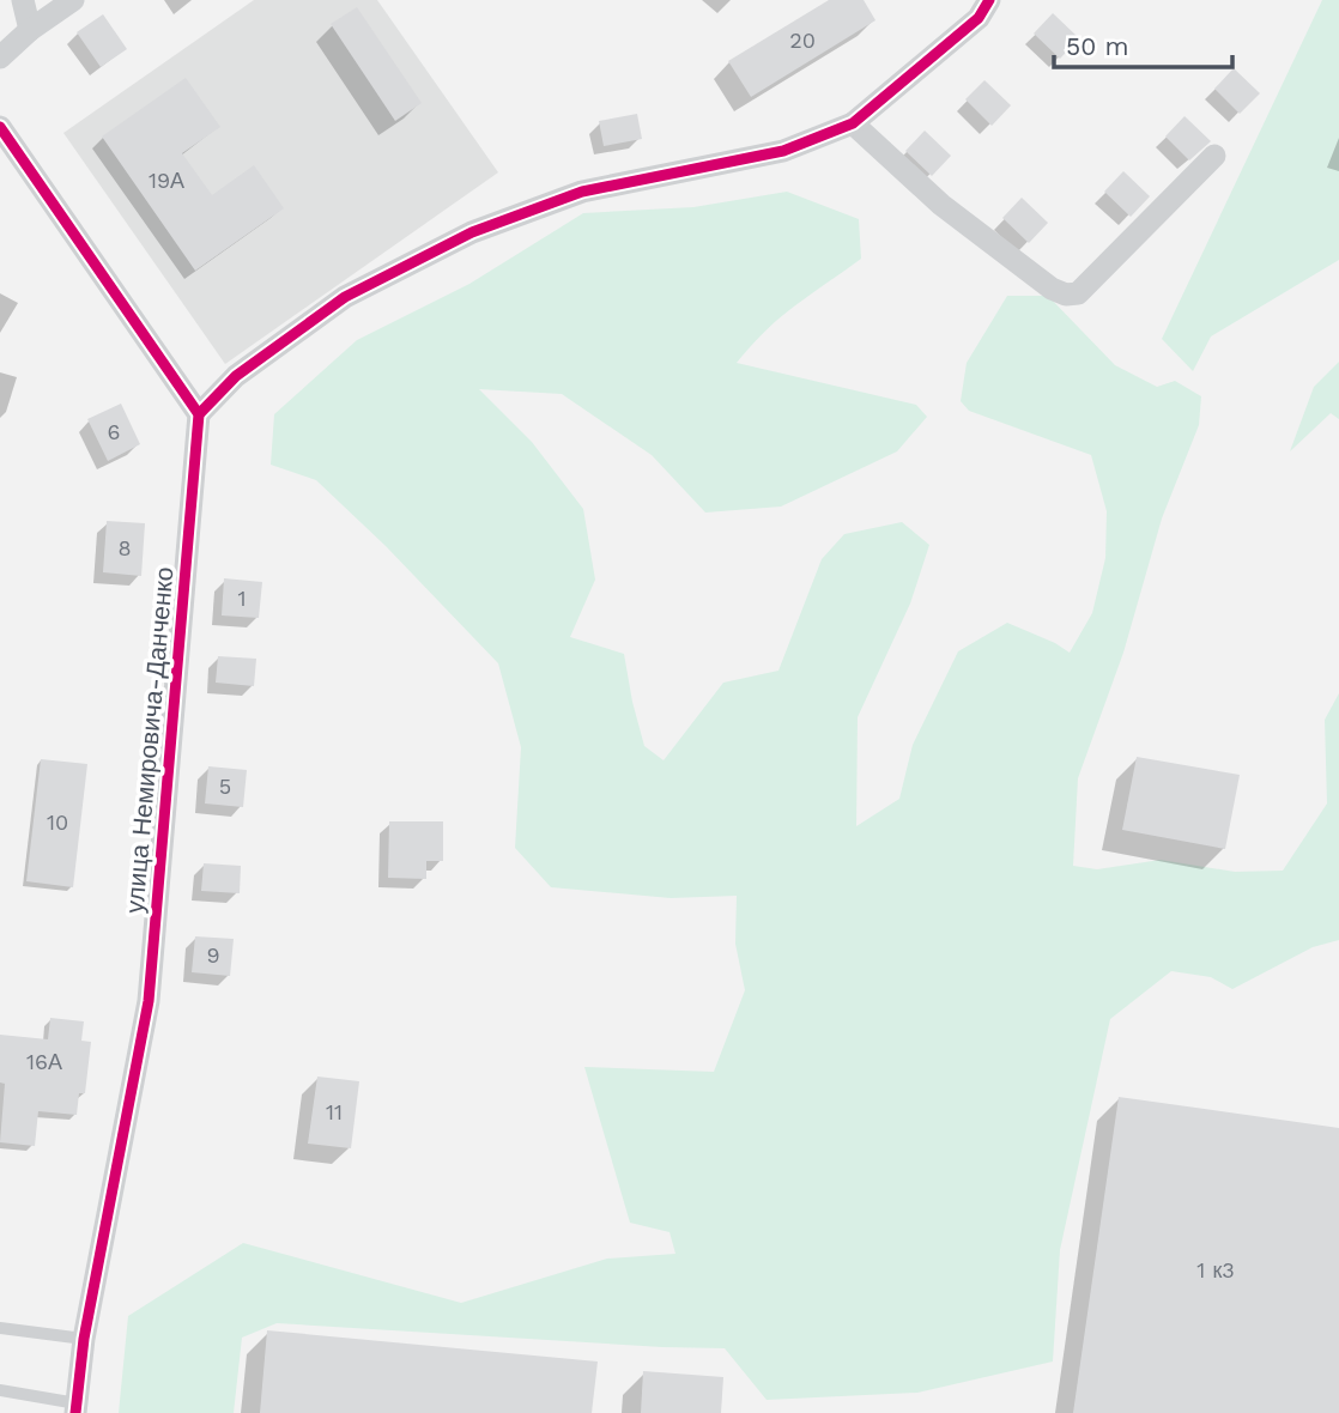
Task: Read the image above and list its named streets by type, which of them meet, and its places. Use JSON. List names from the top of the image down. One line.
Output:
{"streets":{"street":["улица Немировича-Данченко"]},"house_numbers":["20","19А","6","8","1","5","10","9","16А","11","1 к3"],"scale_bar":"50 m"}
